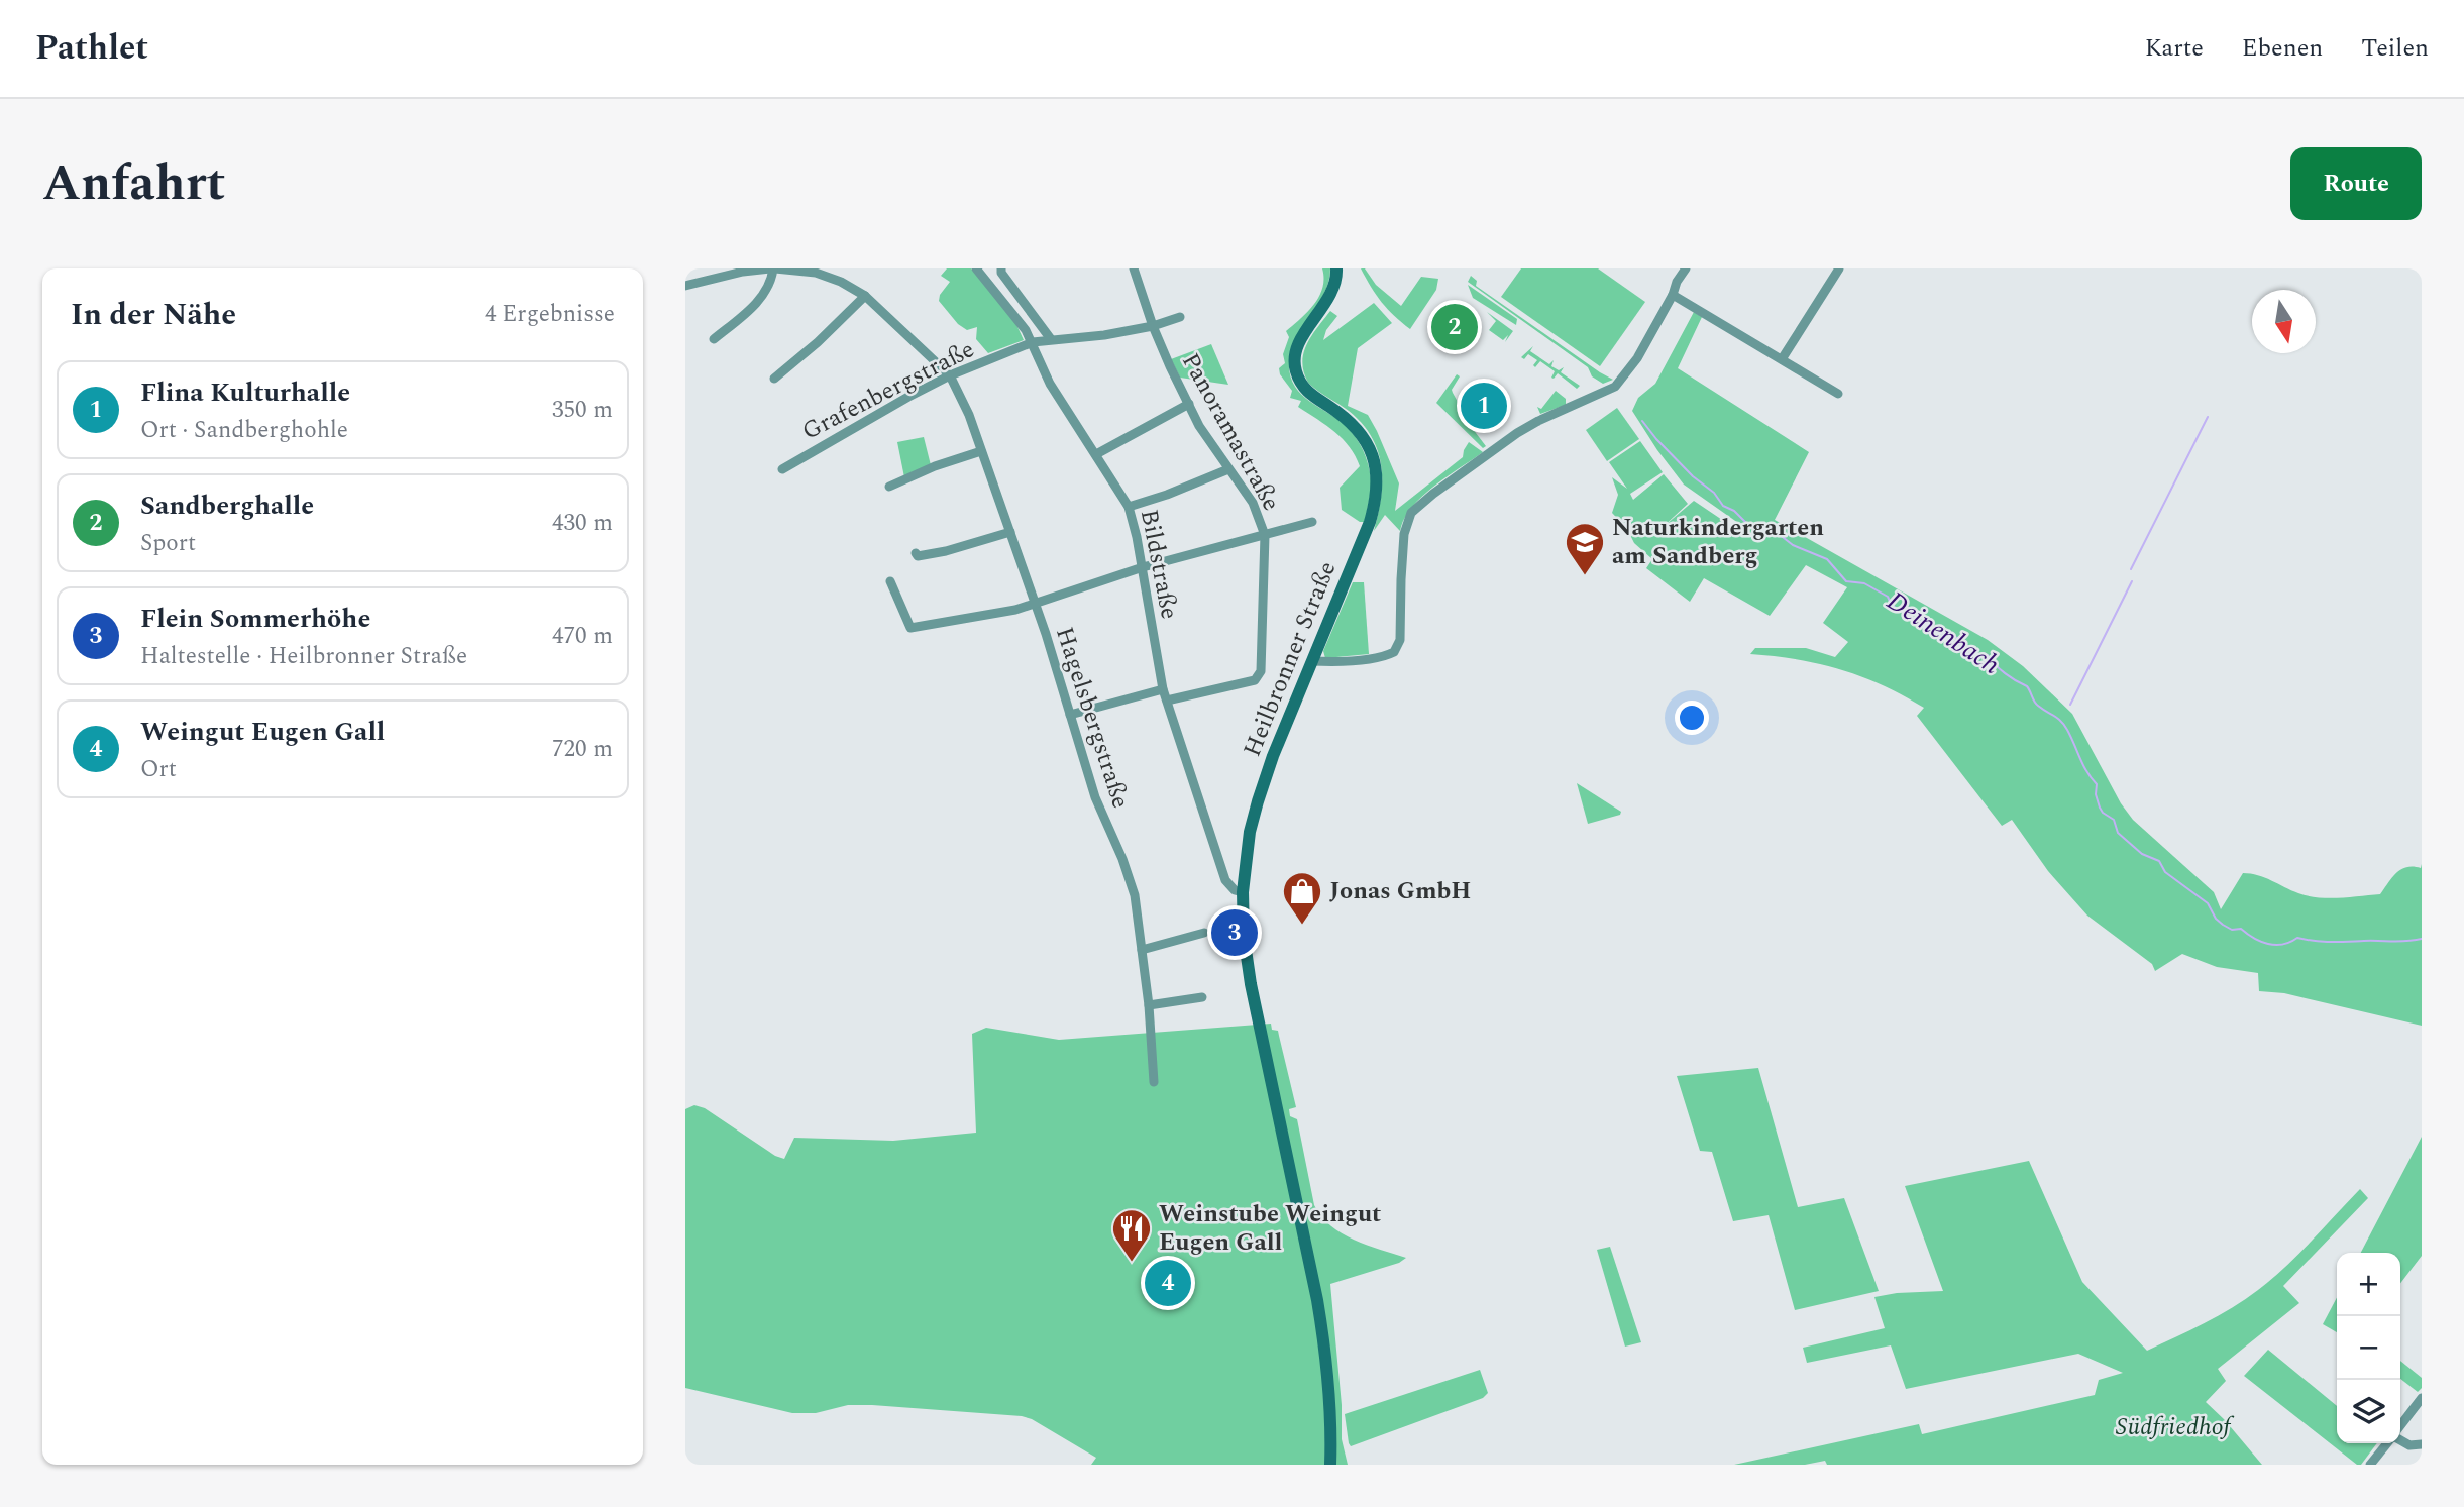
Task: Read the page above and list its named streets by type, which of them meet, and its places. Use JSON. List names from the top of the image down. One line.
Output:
{"streets":{"main road":["Heilbronner Straße"],"street":["Grafenbergstraße","Panoramastraße","Bildstraße","Hagelsbergstraße"]},"crossings":[["Grafenbergstraße","Panoramastraße"],["Grafenbergstraße","Bildstraße"],["Grafenbergstraße","Hagelsbergstraße"],["Bildstraße","Heilbronner Straße"]],"water":["Deinenbach"],"parks":["Südfriedhof"],"places":{"school or university":["Naturkindergarten am Sandberg"],"shop":["Jonas GmbH"],"restaurant":["Weinstube Weingut Eugen Gall"]},"north":"bottom","page":{"header":"Pathlet","nav":["Karte","Ebenen","Teilen"],"title":"Anfahrt","buttons":"Route","heading":["In der Nähe","4 Ergebnisse"],"pins":["2","1","3","4"],"list":[{"mark":"1","name":"Flina Kulturhalle","note":"Ort · Sandberghohle","value":"350 m"},{"mark":"2","name":"Sandberghalle","note":"Sport","value":"430 m"},{"mark":"3","name":"Flein Sommerhöhe","note":"Haltestelle · Heilbronner Straße","value":"470 m"},{"mark":"4","name":"Weingut Eugen Gall","note":"Ort","value":"720 m"}],"map_buttons":["+","−"]}}
